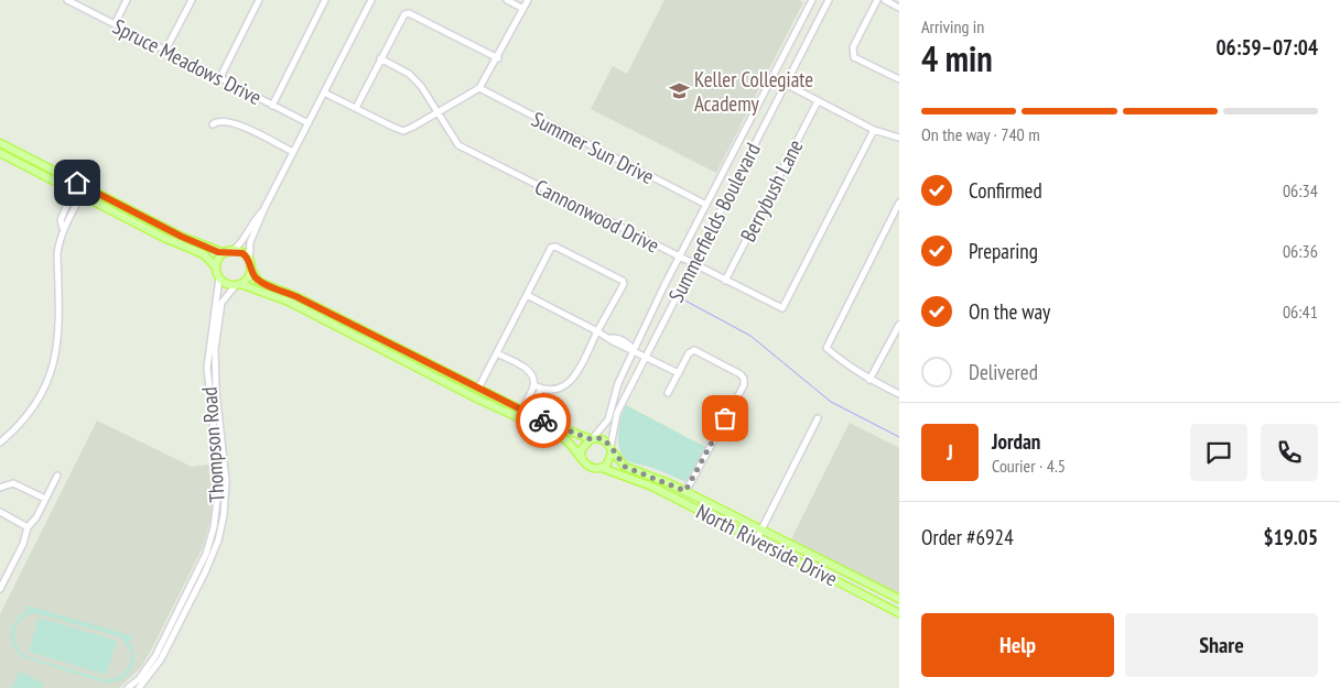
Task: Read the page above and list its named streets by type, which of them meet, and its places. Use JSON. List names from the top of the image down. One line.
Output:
{"streets":{"main road":["North Riverside Drive"],"street":["Spruce Meadows Drive","Summer Sun Drive","Berrybush Lane","Cannonwood Drive","Summerfields Boulevard","Thompson Road"]},"crossings":[["Summer Sun Drive","Summerfields Boulevard"],["Berrybush Lane","Cannonwood Drive"],["Cannonwood Drive","Summerfields Boulevard"],["Summerfields Boulevard","North Riverside Drive"],["Thompson Road","North Riverside Drive"]],"places":{"school or university":["Keller Collegiate Academy"]},"page":{"heading":["4 min","Arriving in","06:59–07:04"],"panel":["Jordan","Courier · 4.5","Order #6924","$19.05"],"bar":"On the way · 740 m","list":[["Confirmed","06:34"],["Preparing","06:36"],["On the way","06:41"],"Delivered"],"round":"J","buttons":["Help","Share"]}}
